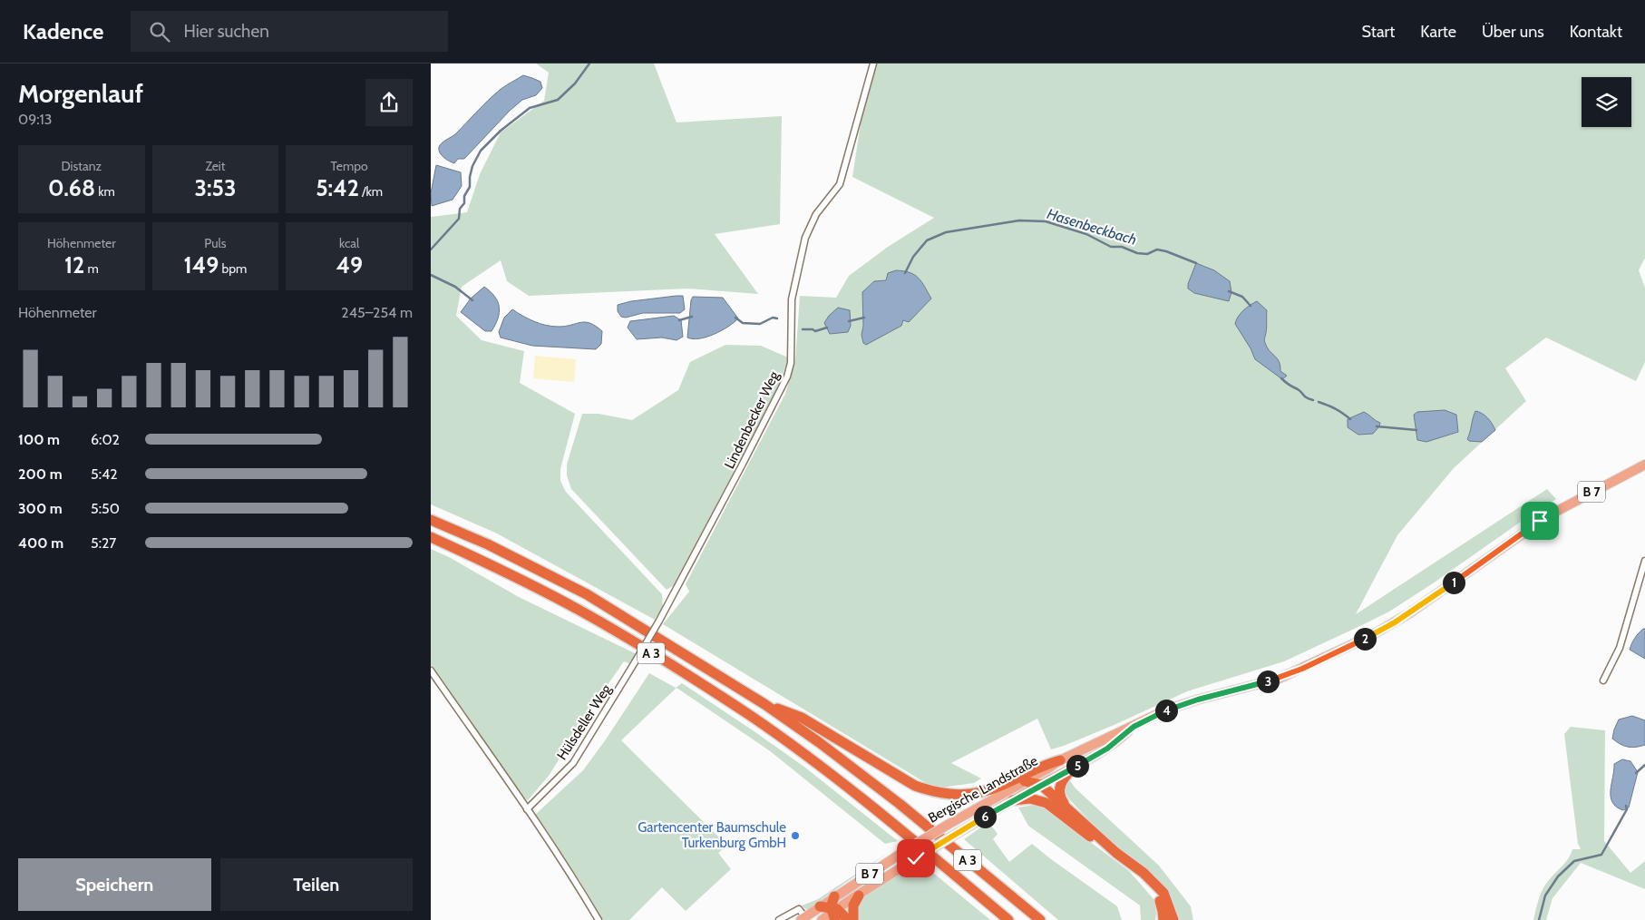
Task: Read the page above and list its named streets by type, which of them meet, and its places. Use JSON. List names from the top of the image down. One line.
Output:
{"streets":{"highway":["A 3"],"main road":["B 7","Bergische Landstraße"],"street":["Lindenbecker Weg","Hülsdeller Weg"]},"crossings":[["Lindenbecker Weg","Hülsdeller Weg"]],"water":["Hasenbeckbach"],"places":["Gartencenter Baumschule Turkenburg GmbH"],"page":{"header":"Kadence","search":"Hier suchen","nav":["Start","Karte","Über uns","Kontakt"],"heading":["Morgenlauf","09:13"],"stats":[["Distanz","0.68 km"],["Zeit","3:53"],["Tempo","5:42 /km"],["Höhenmeter","12 m"],["Puls","149 bpm"],["kcal","49"]],"chart":["Höhenmeter","245–254 m"],"list":[{"name":"100 m","note":"6:02"},{"name":"200 m","note":"5:42"},{"name":"300 m","note":"5:50"},{"name":"400 m","note":"5:27"}],"pins":["1","2","3","4","5","6"],"buttons":["Speichern","Teilen"]}}
